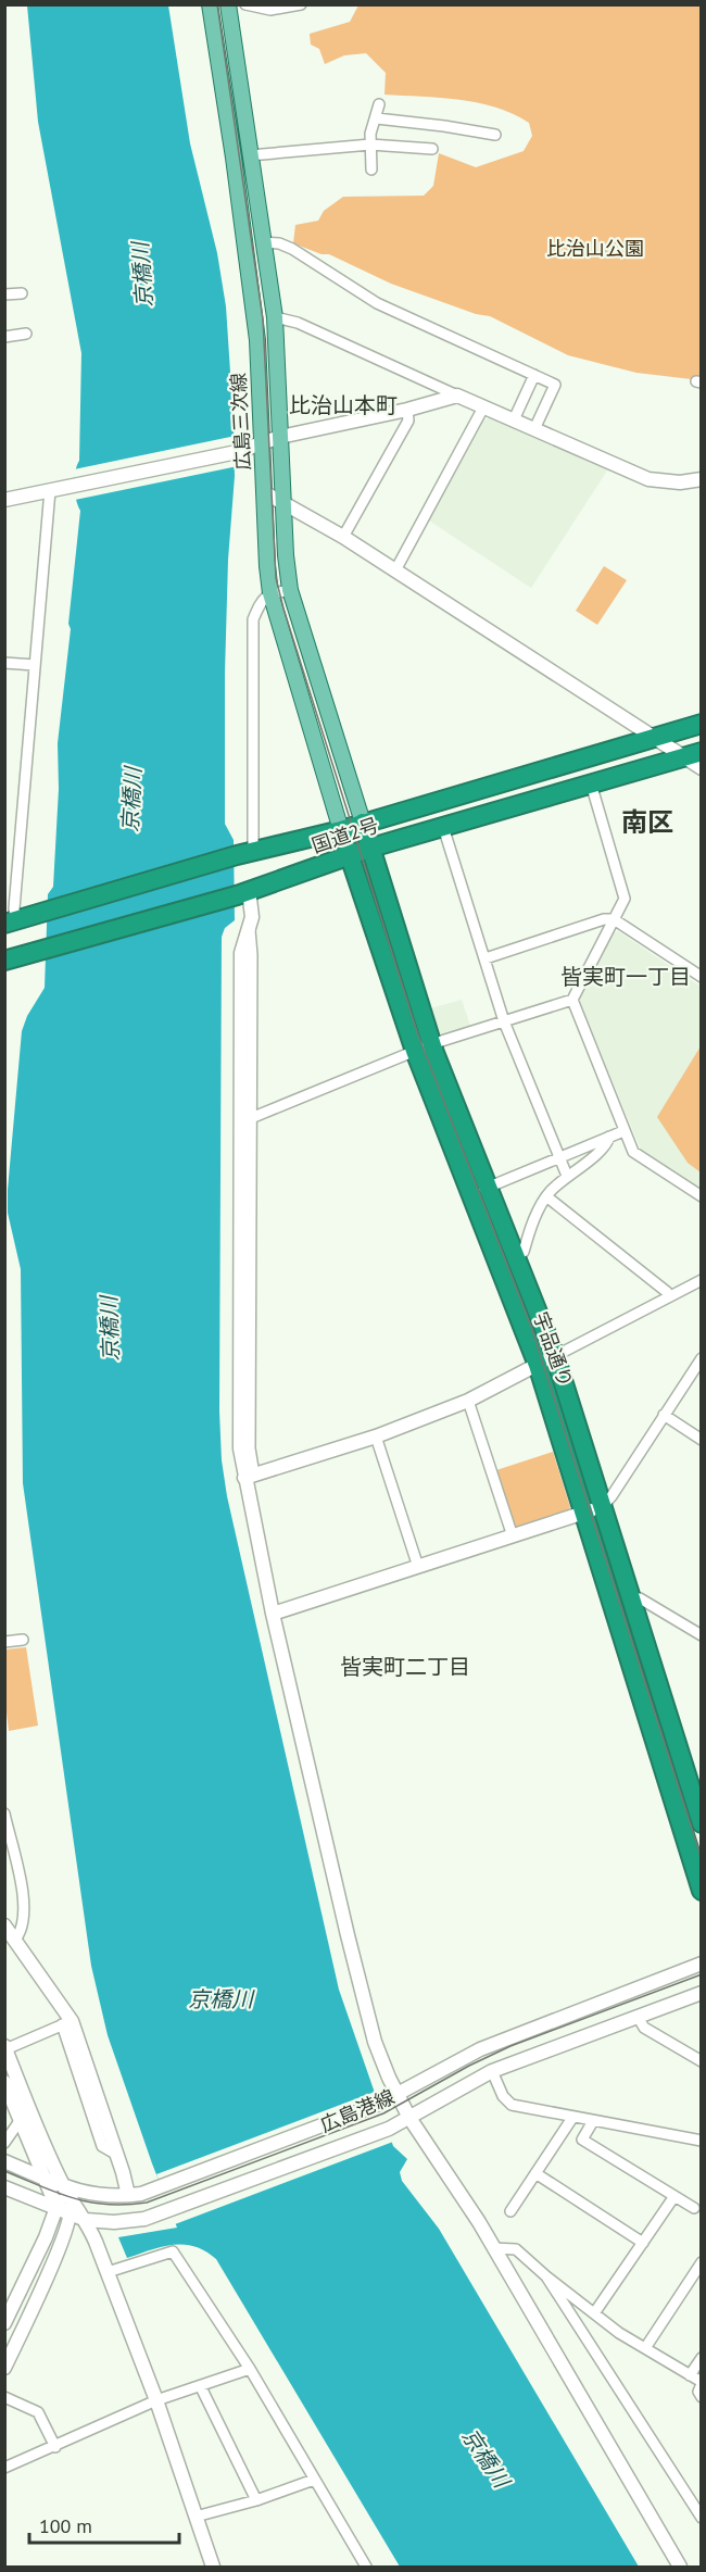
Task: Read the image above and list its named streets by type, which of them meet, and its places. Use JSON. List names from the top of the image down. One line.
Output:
{"streets":{"highway":["国道2号","宇品通り"],"main road":["広島三次線"],"street":["広島港線"]},"crossings":[["広島三次線","国道2号"],["広島三次線","宇品通り"],["国道2号","宇品通り"]],"districts":["比治山本町","南区","皆実町一丁目","皆実町二丁目"],"water":["京橋川"],"parks":["比治山公園"],"scale_bar":"100 m"}
